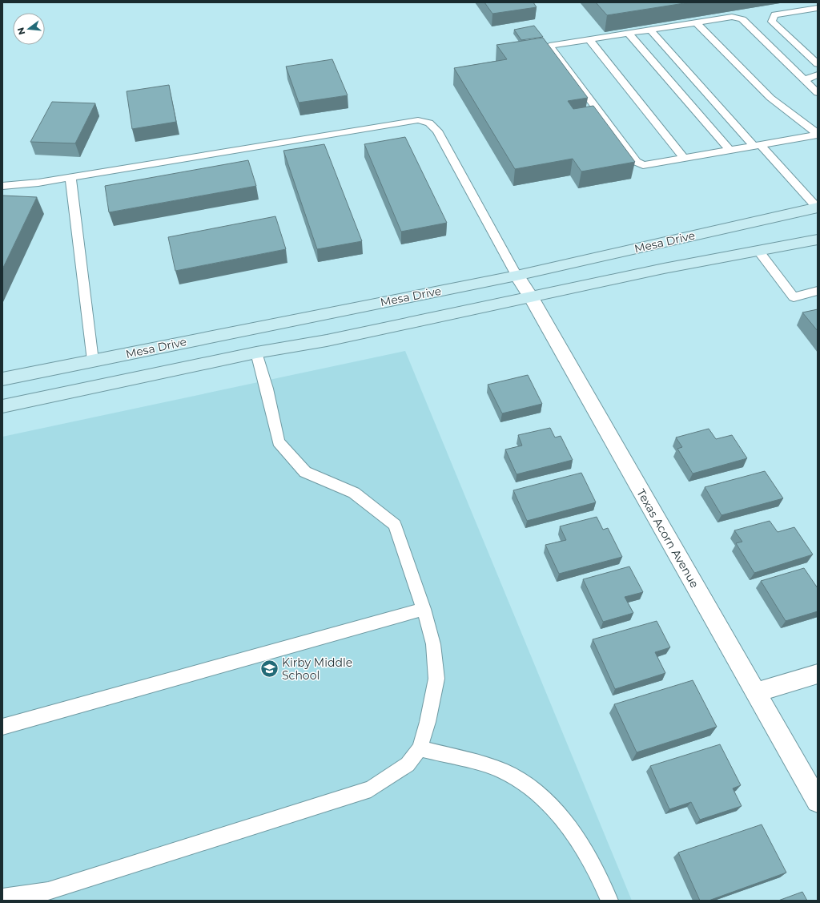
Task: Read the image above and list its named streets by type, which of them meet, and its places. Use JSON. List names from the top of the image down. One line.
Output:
{"streets":{"main road":["Mesa Drive"],"street":["Texas Acorn Avenue"]},"crossings":[["Mesa Drive","Texas Acorn Avenue"]],"places":{"school or university":["Kirby Middle School"]},"north":"left"}
